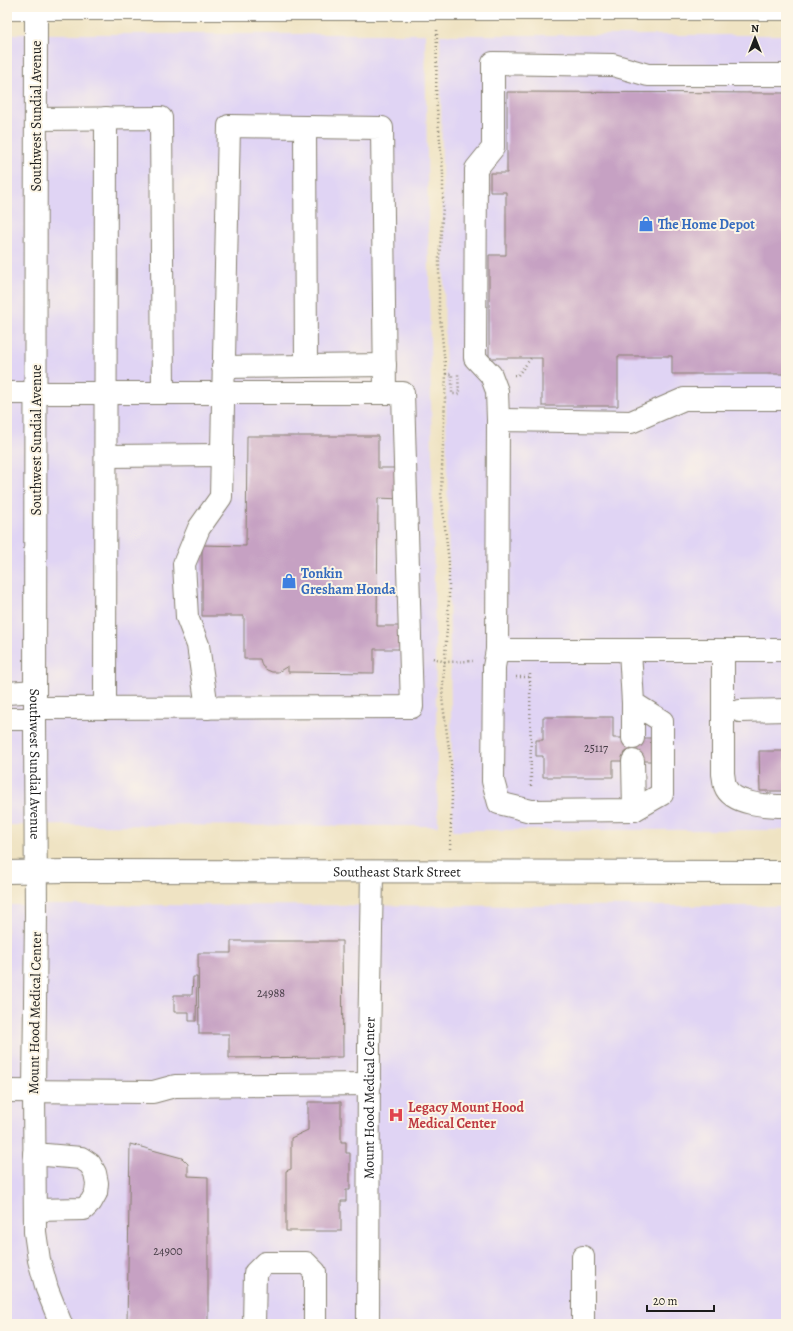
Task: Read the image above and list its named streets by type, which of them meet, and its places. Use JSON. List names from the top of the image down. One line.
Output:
{"streets":{"street":["Southwest Sundial Avenue","Southeast Stark Street","Mount Hood Medical Center"]},"crossings":[["Southwest Sundial Avenue","Southeast Stark Street"],["Southwest Sundial Avenue","Mount Hood Medical Center"],["Southeast Stark Street","Mount Hood Medical Center"]],"places":{"shop":["The Home Depot","Tonkin Gresham Honda"],"hospital":["Legacy Mount Hood Medical Center"]},"house_numbers":["25117","24988","24900"],"scale_bar":"20 m","north":"top"}
